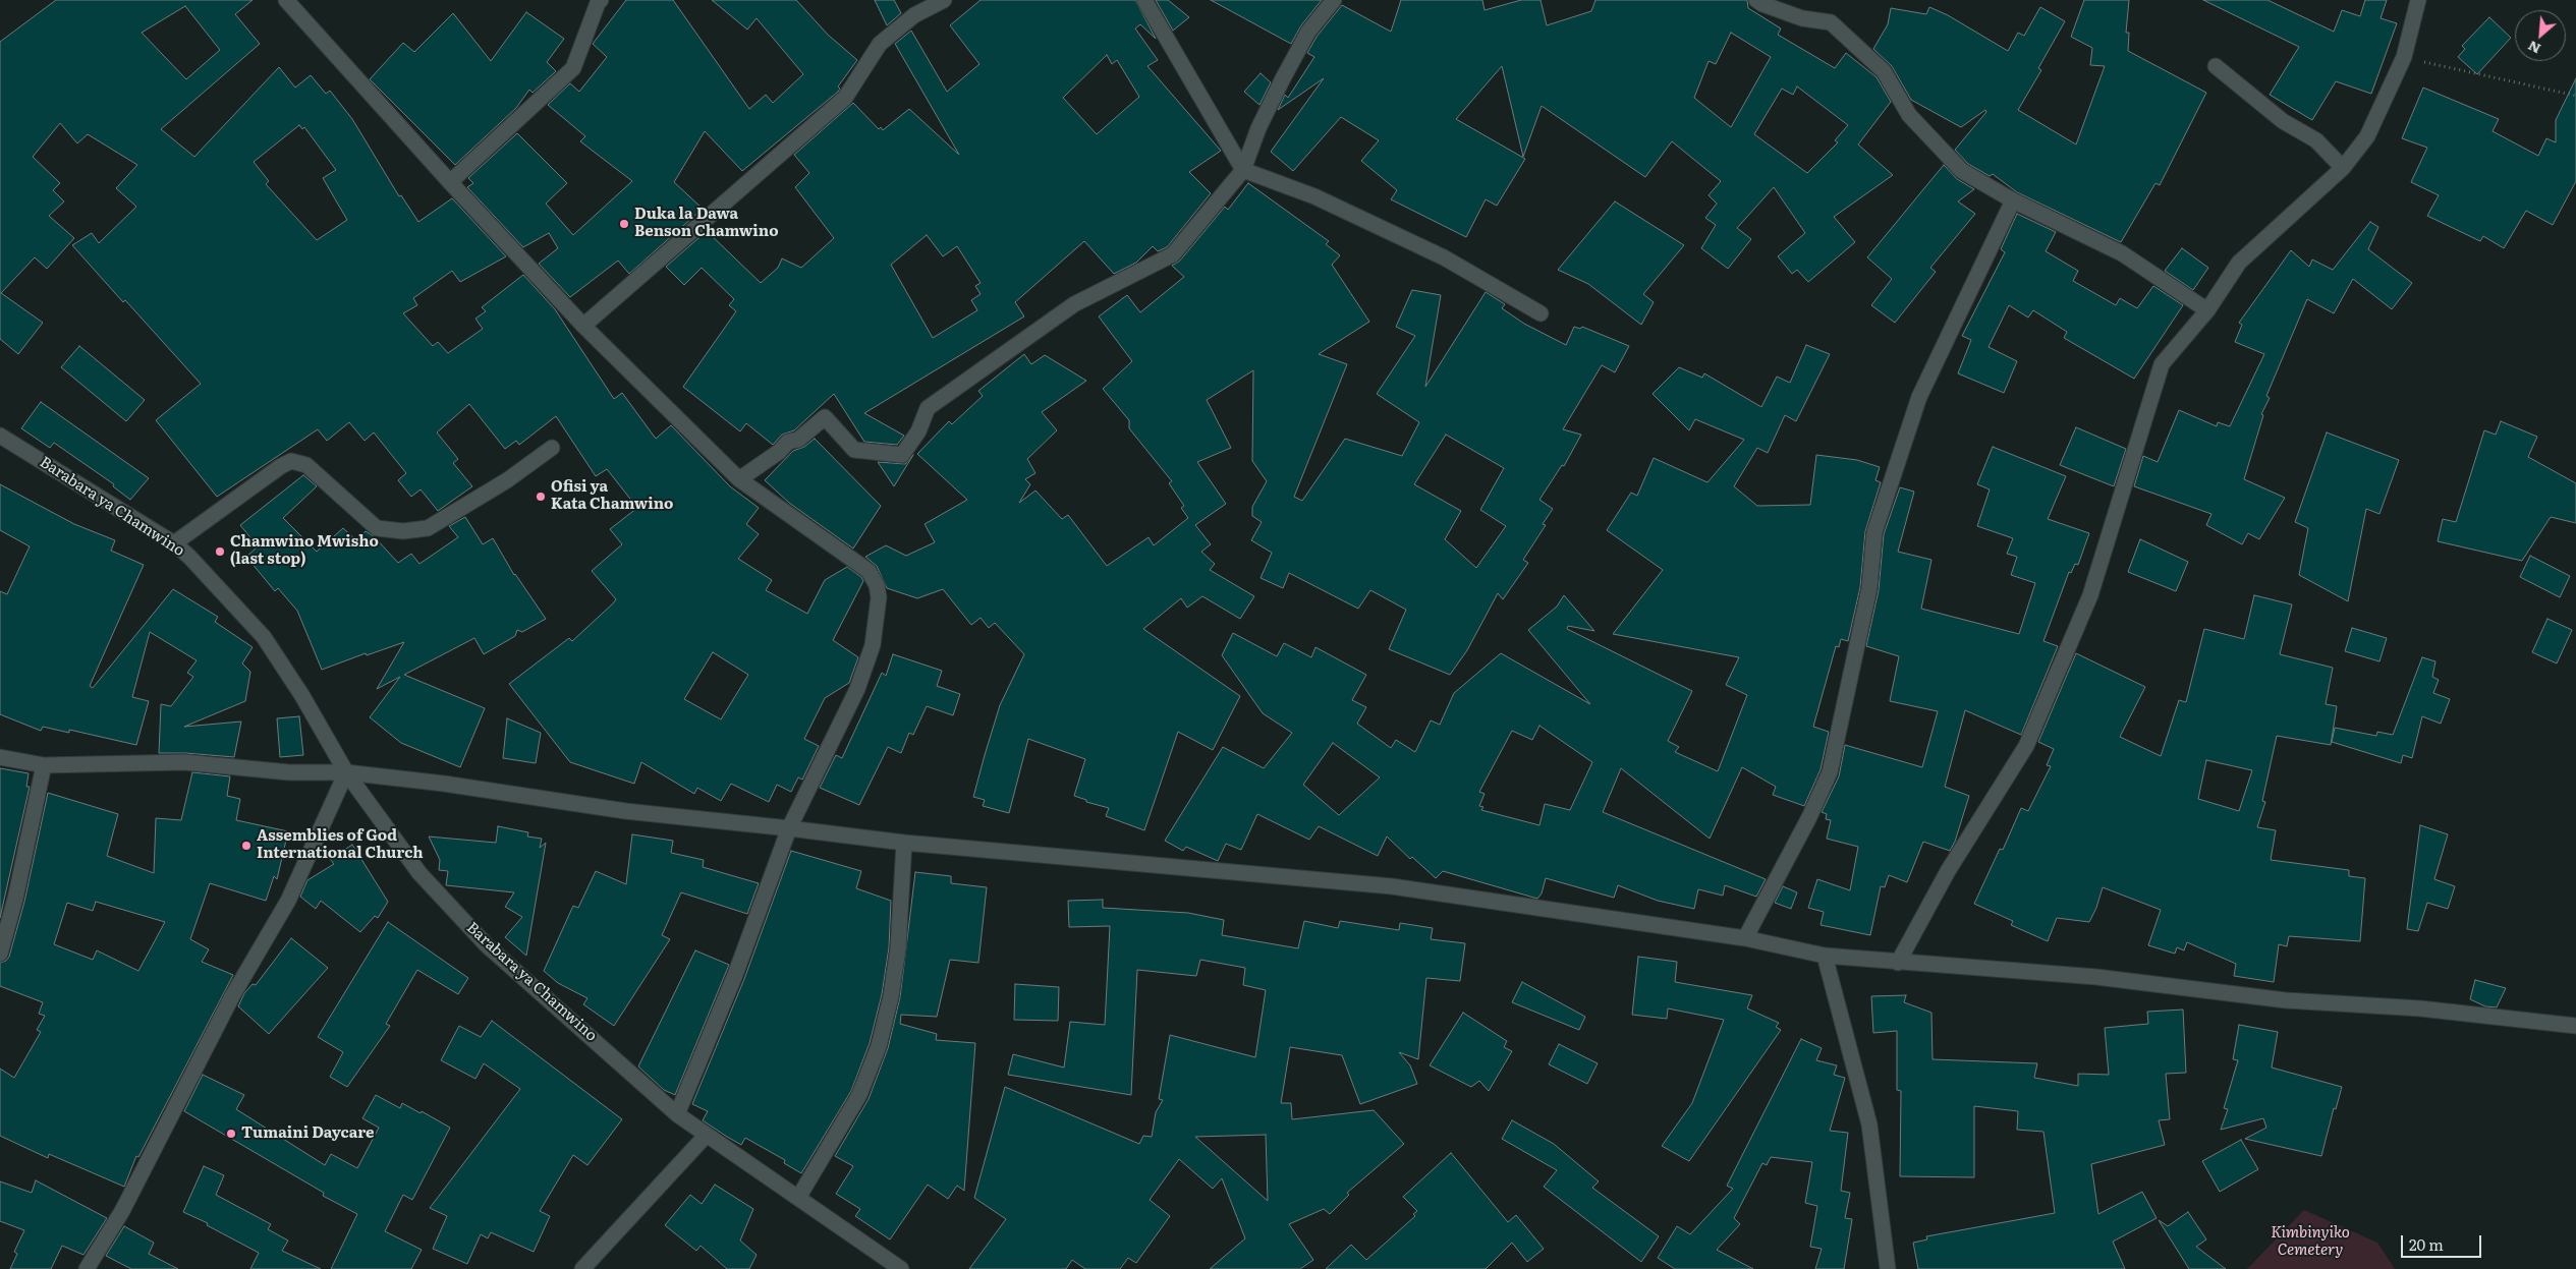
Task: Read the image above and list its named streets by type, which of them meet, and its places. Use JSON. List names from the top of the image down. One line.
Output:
{"streets":{"street":["Barabara ya Chamwino"]},"parks":["Kimbinyiko Cemetery"],"places":["Duka la Dawa Benson Chamwino","Ofisi ya Kata Chamwino","Chamwino Mwisho (last stop)","Assemblies of God International Church","Tumaini Daycare"],"scale_bar":"20 m","north":"bottom left"}
